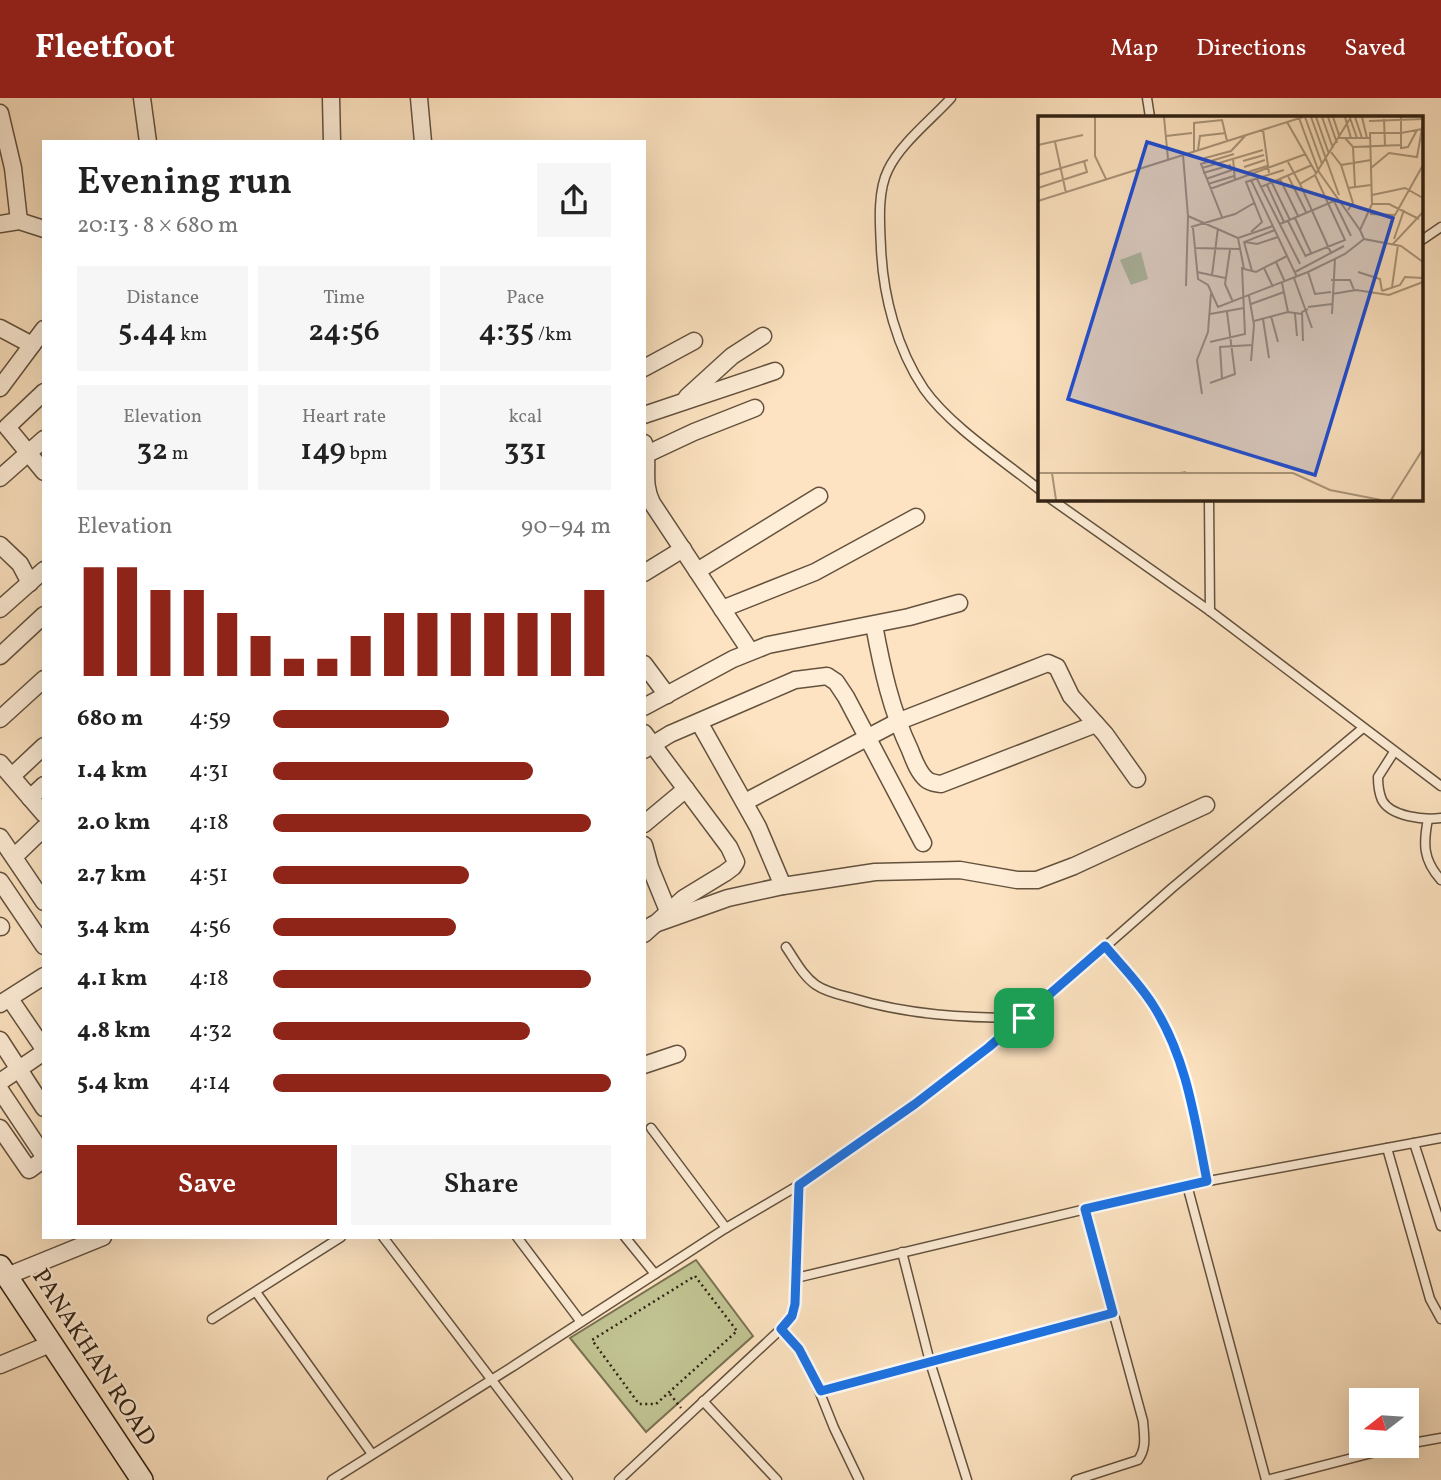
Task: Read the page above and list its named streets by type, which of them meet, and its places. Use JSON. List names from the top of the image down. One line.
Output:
{"streets":{"street":["PANAKHAN ROAD"]},"north":"left","page":{"header":"Fleetfoot","nav":["Map","Directions","Saved"],"heading":["Evening run","20:13 · 8 × 680 m"],"stats":[["Distance","5.44 km"],["Time","24:56"],["Pace","4:35 /km"],["Elevation","32 m"],["Heart rate","149 bpm"],["kcal","331"]],"chart":["Elevation","90–94 m"],"list":[{"name":"680 m","note":"4:59"},{"name":"1.4 km","note":"4:31"},{"name":"2.0 km","note":"4:18"},{"name":"2.7 km","note":"4:51"},{"name":"3.4 km","note":"4:56"},{"name":"4.1 km","note":"4:18"},{"name":"4.8 km","note":"4:32"},{"name":"5.4 km","note":"4:14"}],"buttons":["Save","Share"]}}
